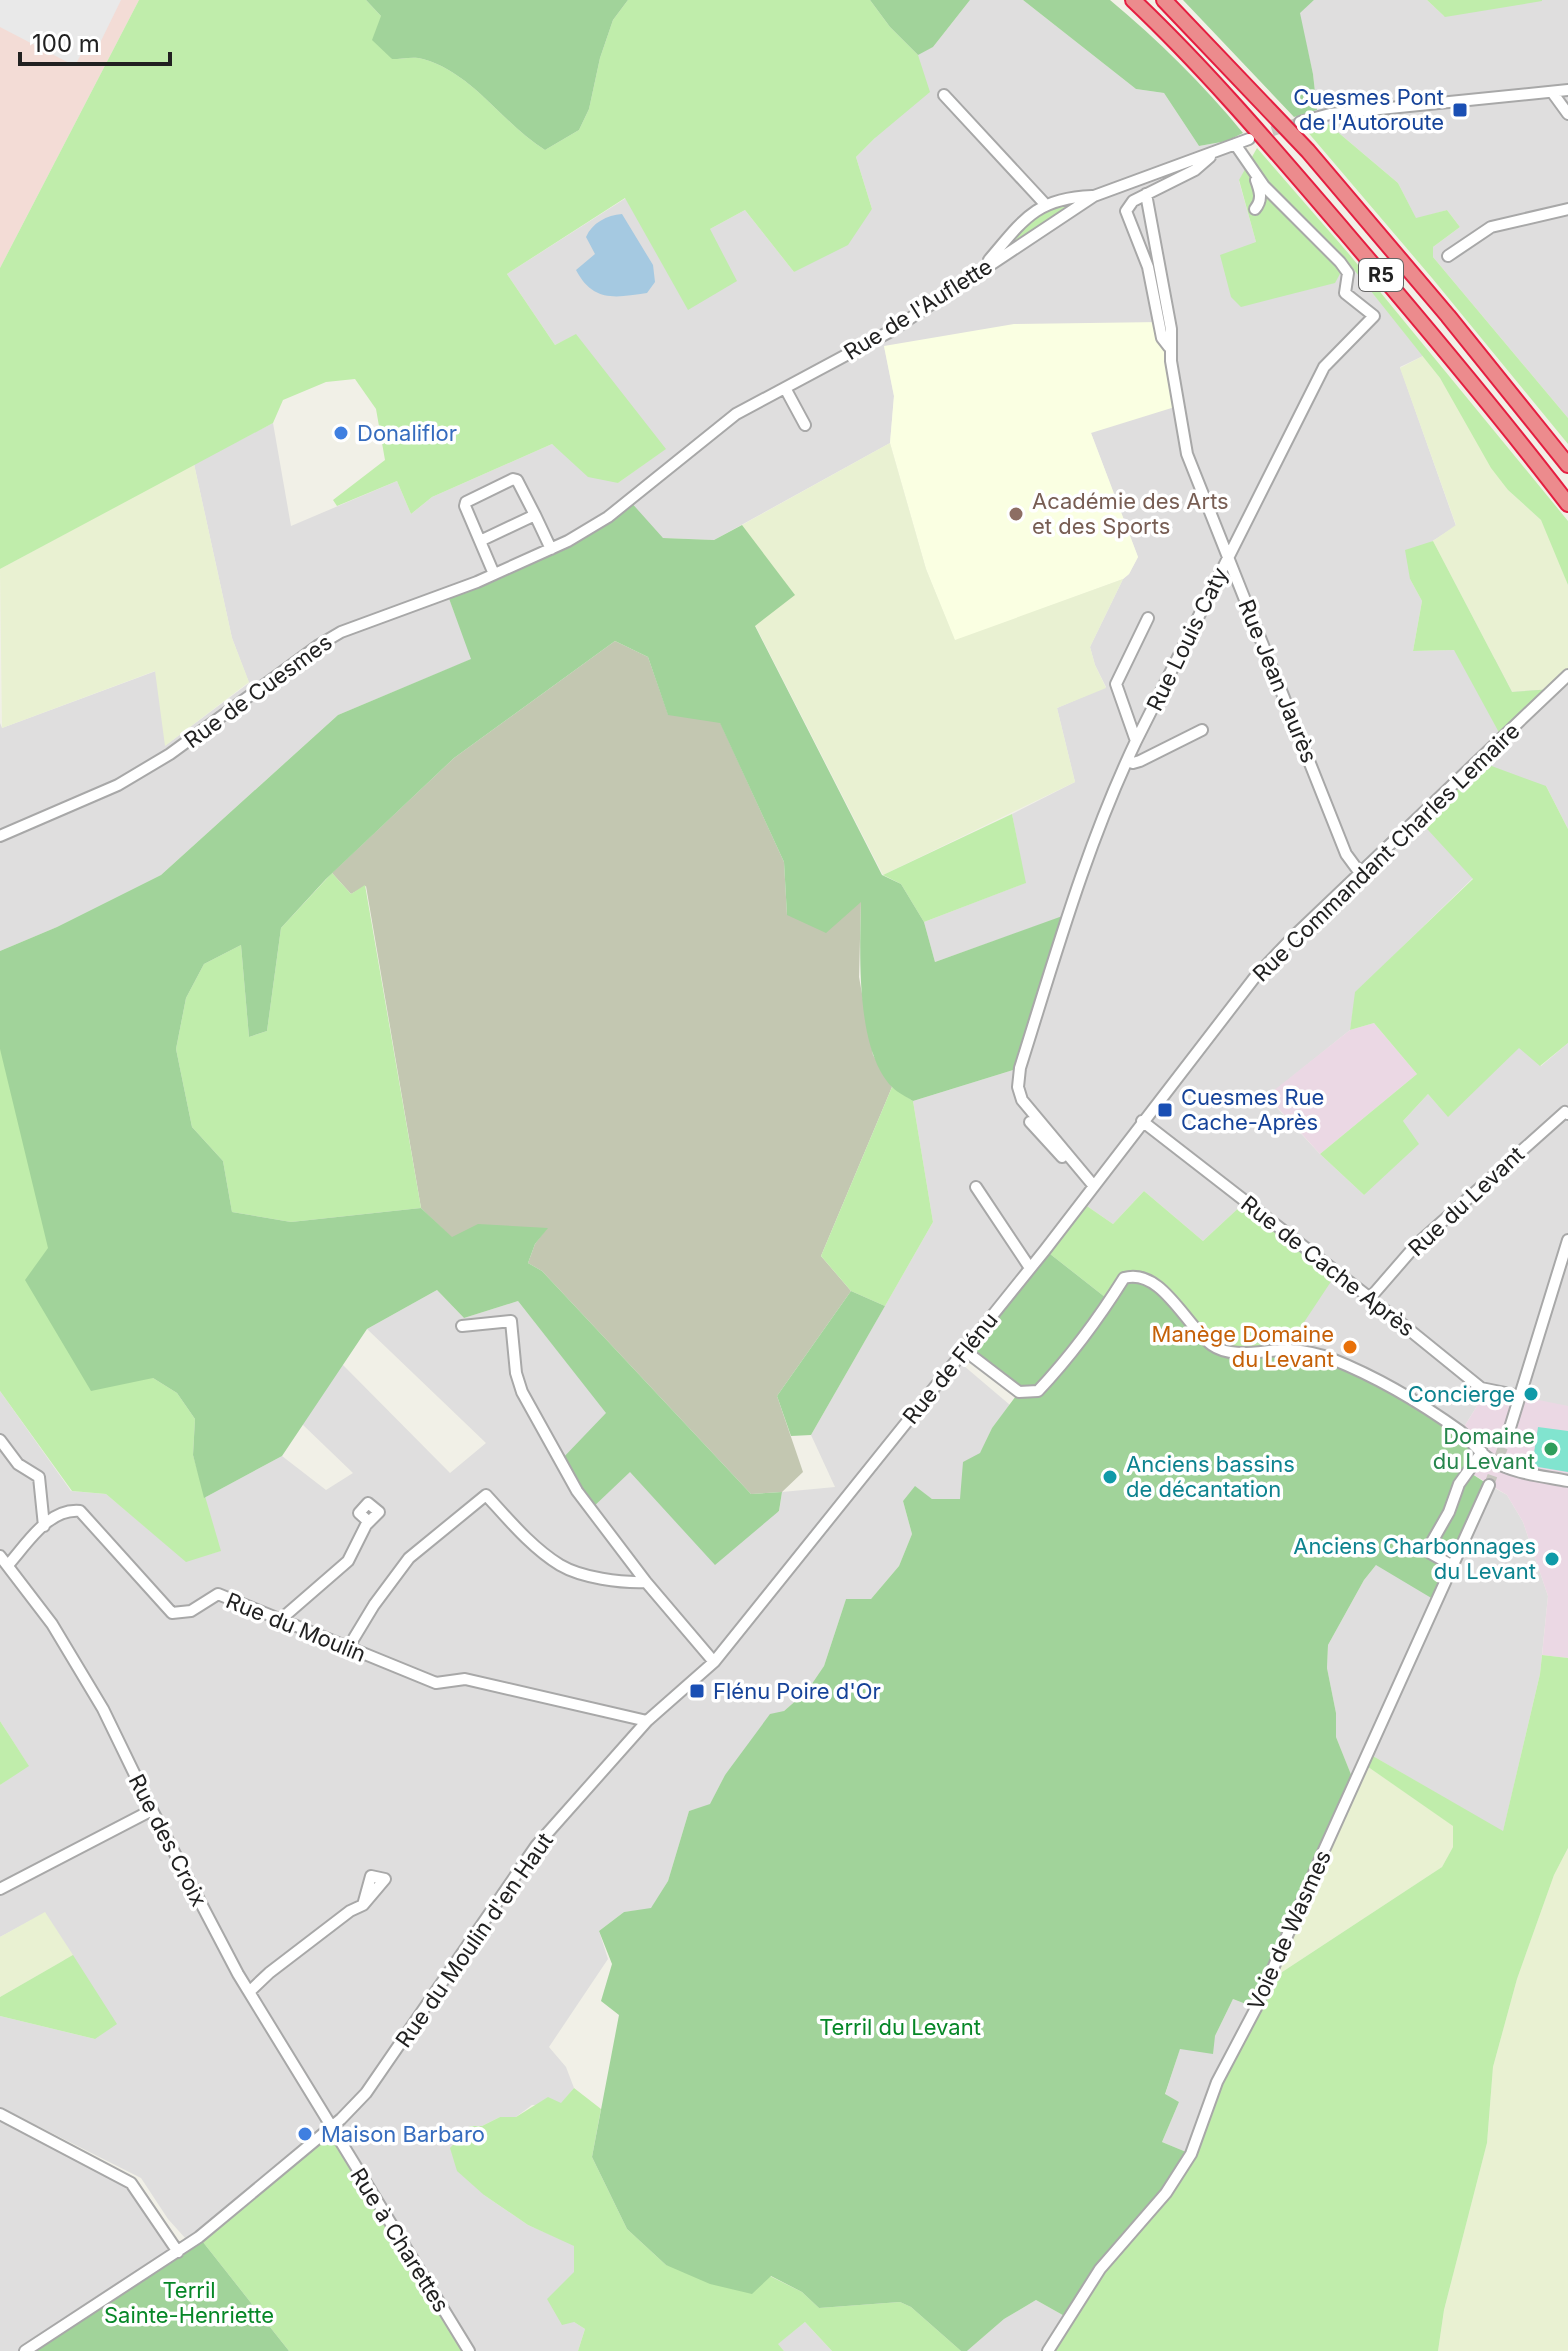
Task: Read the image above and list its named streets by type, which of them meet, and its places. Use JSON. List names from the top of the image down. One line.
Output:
{"streets":{"highway":["R5"],"street":["Rue de l'Auflette","Rue Louis Caty","Rue Jean Jaurès","Rue de Cuesmes","Rue Commandant Charles Lemaire","Rue du Levant","Rue de Cache Après","Rue de Flénu","Rue du Moulin","Rue des Croix","Voie de Wasmes","Rue du Moulin d'en Haut","Rue à Charettes"]},"crossings":[["Rue de l'Auflette","Rue Louis Caty"],["Rue de l'Auflette","Rue de Cuesmes"],["Rue Louis Caty","Rue Jean Jaurès"],["Rue Louis Caty","Rue Commandant Charles Lemaire"],["Rue Louis Caty","Rue de Flénu"],["Rue Jean Jaurès","Rue Commandant Charles Lemaire"],["Rue Commandant Charles Lemaire","Rue de Cache Après"],["Rue Commandant Charles Lemaire","Rue de Flénu"],["Rue du Levant","Rue de Cache Après"],["Rue de Flénu","Rue du Moulin d'en Haut"],["Rue du Moulin","Rue des Croix"],["Rue du Moulin","Rue du Moulin d'en Haut"],["Rue des Croix","Rue du Moulin d'en Haut"],["Rue des Croix","Rue à Charettes"],["Rue du Moulin d'en Haut","Rue à Charettes"]],"parks":["Terril du Levant","Terril Sainte-Henriette"],"places":{"transit":["Cuesmes Pont de l'Autoroute","Cuesmes Rue Cache-Après","Flénu Poire d'Or"],"other":["Donaliflor","Académie des Arts et des Sports","Manège Domaine du Levant","Concierge","Domaine du Levant","Anciens bassins de décantation","Anciens Charbonnages du Levant","Maison Barbaro"]},"scale_bar":"100 m"}
